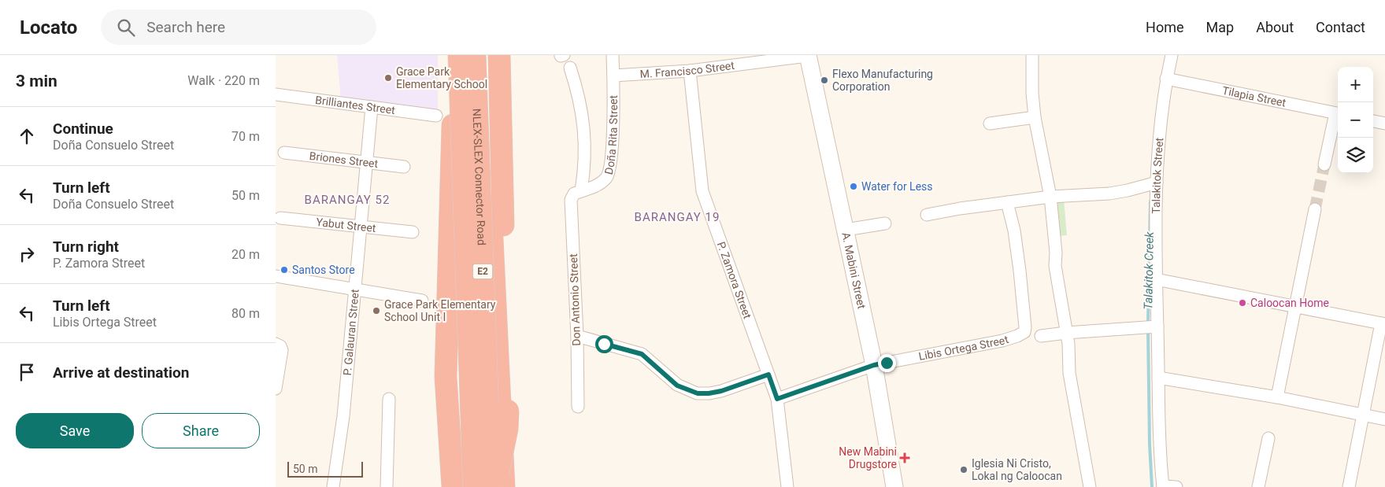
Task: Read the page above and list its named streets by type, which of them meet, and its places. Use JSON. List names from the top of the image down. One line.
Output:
{"streets":{"highway":["NLEX-SLEX Connector Road","E2"],"main road":["A. Mabini Street"],"street":["M. Francisco Street","Tilapia Street","Brilliantes Street","Doña Rita Street","Briones Street","Talakitok Street","Yabut Street","P. Zamora Street","Don Antonio Street","P. Galauran Street","Libis Ortega Street"]},"crossings":[["M. Francisco Street","Doña Rita Street"],["M. Francisco Street","A. Mabini Street"],["M. Francisco Street","P. Zamora Street"],["Tilapia Street","Talakitok Street"],["Brilliantes Street","P. Galauran Street"],["Doña Rita Street","Don Antonio Street"],["Briones Street","P. Galauran Street"],["Yabut Street","P. Galauran Street"],["A. Mabini Street","Libis Ortega Street"],["P. Zamora Street","Libis Ortega Street"]],"districts":["BARANGAY 52","BARANGAY 19"],"water":["Talakitok Creek"],"places":{"other":["Grace Park Elementary School","Flexo Manufacturing Corporation","Water for Less","Santos Store","Caloocan Home","Grace Park Elementary School Unit I","Iglesia Ni Cristo, Lokal ng Caloocan"],"health":["New Mabini Drugstore"]},"scale_bar":"50 m","page":{"header":"Locato","search":"Search here","nav":["Home","Map","About","Contact"],"heading":["3 min","Walk · 220 m"],"map_buttons":["+","−"],"list":[["Continue","Doña Consuelo Street","70 m"],["Turn left","Doña Consuelo Street","50 m"],["Turn right","P. Zamora Street","20 m"],["Turn left","Libis Ortega Street","80 m"],"Arrive at destination"],"buttons":["Save","Share"],"scale":"50 m"}}
